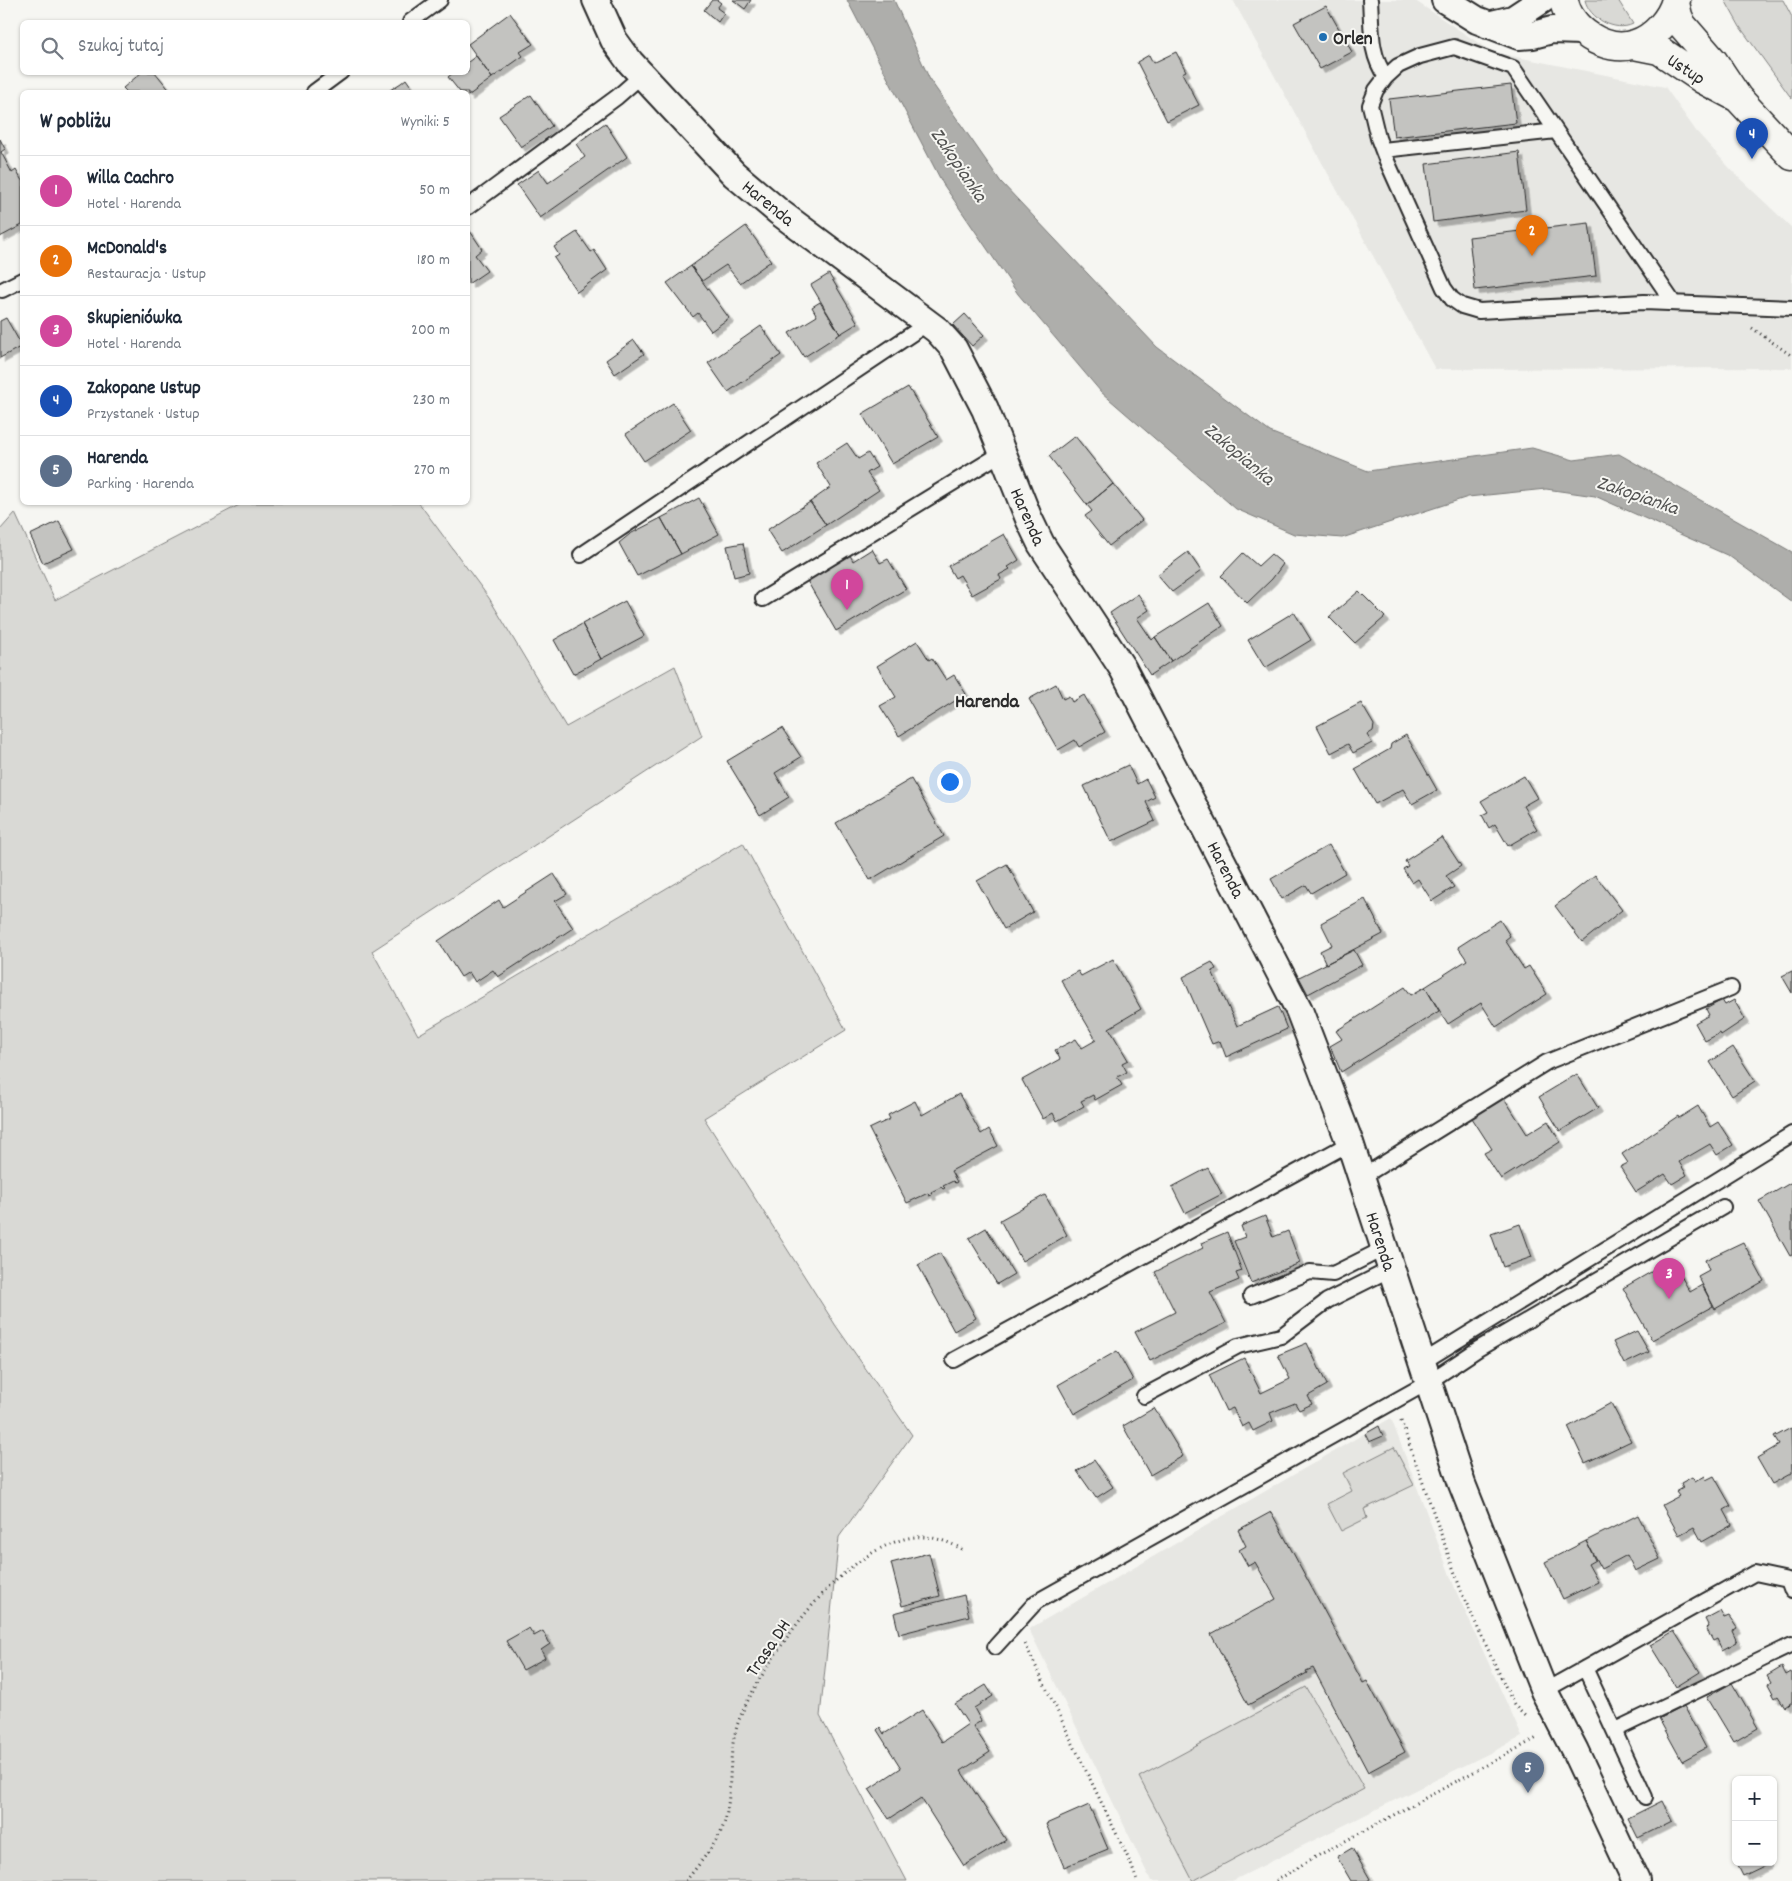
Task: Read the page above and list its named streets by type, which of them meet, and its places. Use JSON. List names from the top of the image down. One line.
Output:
{"streets":{"main road":["Ustup"],"street":["Harenda"],"path":["Trasa DH"]},"districts":["Harenda"],"water":["Zakopianka"],"places":["Orlen"],"page":{"search":"Szukaj tutaj","heading":["W pobliżu","Wyniki: 5"],"pins":["4","2","1","3","5"],"list":[{"mark":"1","name":"Willa Cachro","note":"Hotel · Harenda","value":"50 m"},{"mark":"2","name":"McDonald's","note":"Restauracja · Ustup","value":"180 m"},{"mark":"3","name":"Skupieniówka","note":"Hotel · Harenda","value":"200 m"},{"mark":"4","name":"Zakopane Ustup","note":"Przystanek · Ustup","value":"230 m"},{"mark":"5","name":"Harenda","note":"Parking · Harenda","value":"270 m"}],"map_buttons":["+","−"]}}
